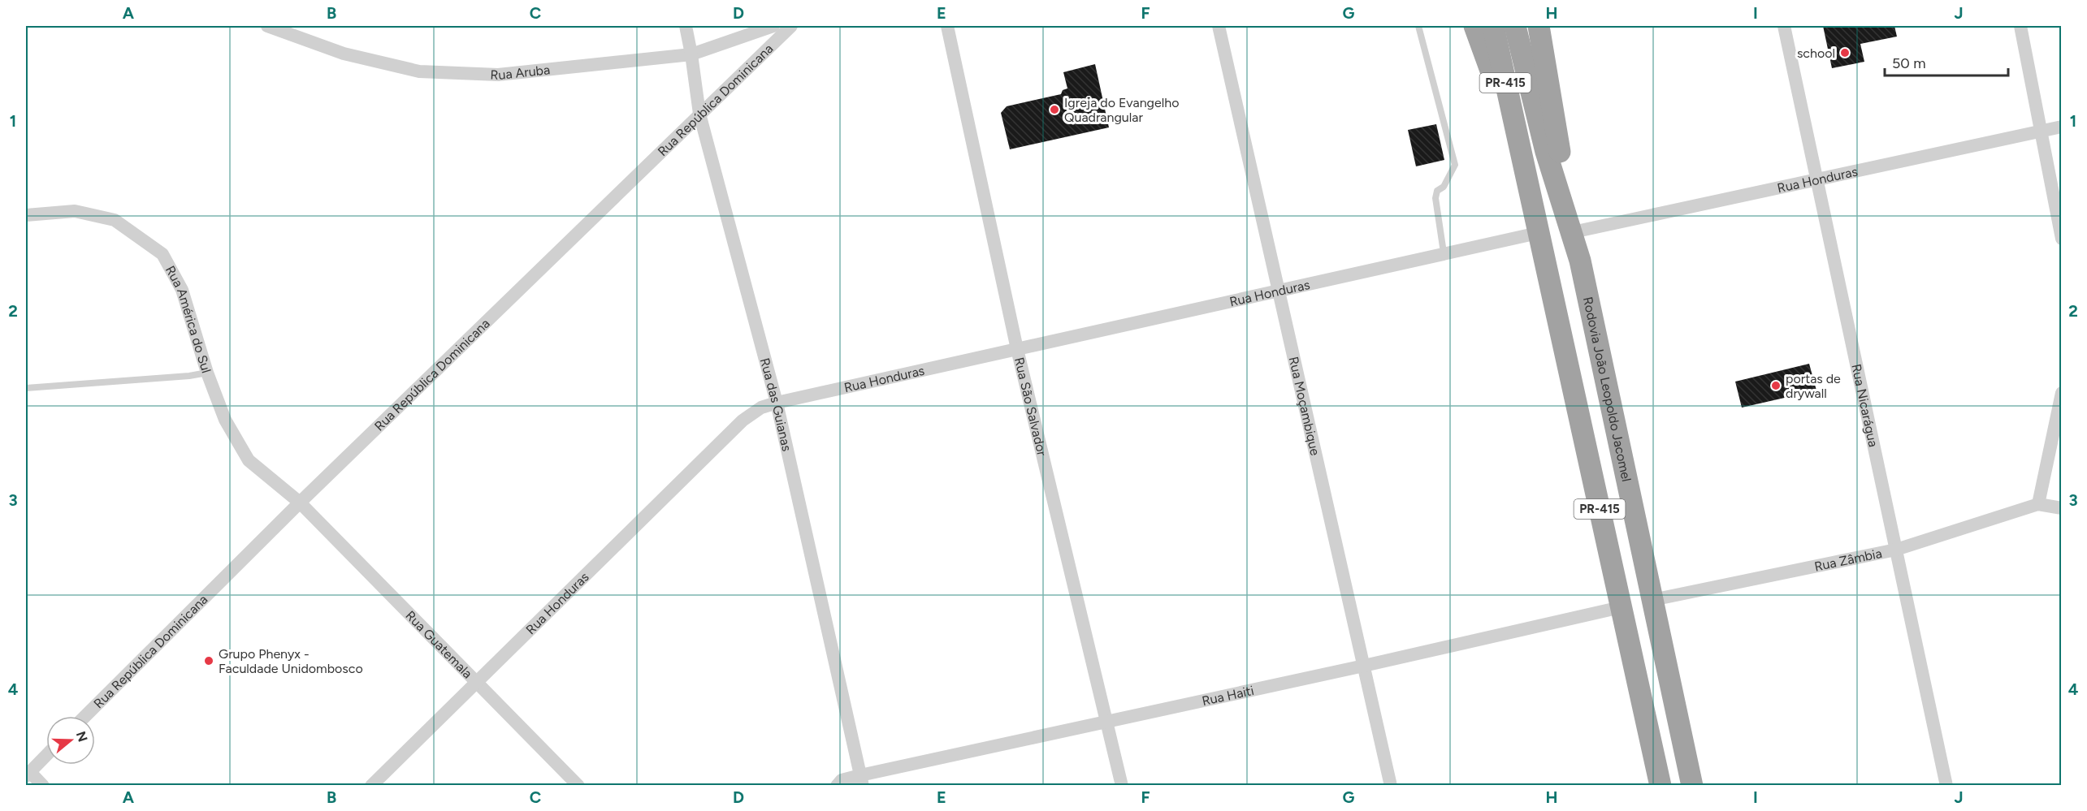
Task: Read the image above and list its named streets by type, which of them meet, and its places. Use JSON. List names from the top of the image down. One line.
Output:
{"streets":{"highway":["PR-415","Rodovia João Leopoldo Jacomel"],"street":["Rua Aruba","Rua República Dominicana","Rua Honduras","Rua América do Sul","Rua das Guianas","Rua Nicarágua","Rua Moçambique","Rua São Salvador","Rua Zâmbia","Rua Guatemala","Rua Haiti"]},"crossings":[["Rua Aruba","Rua das Guianas"],["PR-415","Rua Honduras"],["PR-415","Rua Haiti"],["Rua República Dominicana","Rua América do Sul"],["Rua República Dominicana","Rua das Guianas"],["Rua República Dominicana","Rua Guatemala"],["Rua Honduras","Rodovia João Leopoldo Jacomel"],["Rua Honduras","Rua das Guianas"],["Rua Honduras","Rua Nicarágua"],["Rua Honduras","Rua Moçambique"],["Rua Honduras","Rua São Salvador"],["Rua Honduras","Rua Guatemala"],["Rua América do Sul","Rua Guatemala"],["Rodovia João Leopoldo Jacomel","Rua Zâmbia"],["Rua das Guianas","Rua Haiti"],["Rua Nicarágua","Rua Zâmbia"],["Rua Moçambique","Rua Haiti"],["Rua São Salvador","Rua Haiti"]],"places":["school","Igreja do Evangelho Quadrangular","portas de drywall","Grupo Phenyx - Faculdade Unidombosco"],"scale_bar":"50 m","north":"right","grid":{"columns":["A","B","C","D","E","F","G","H","I","J"],"rows":["1","2","3","4"]}}
